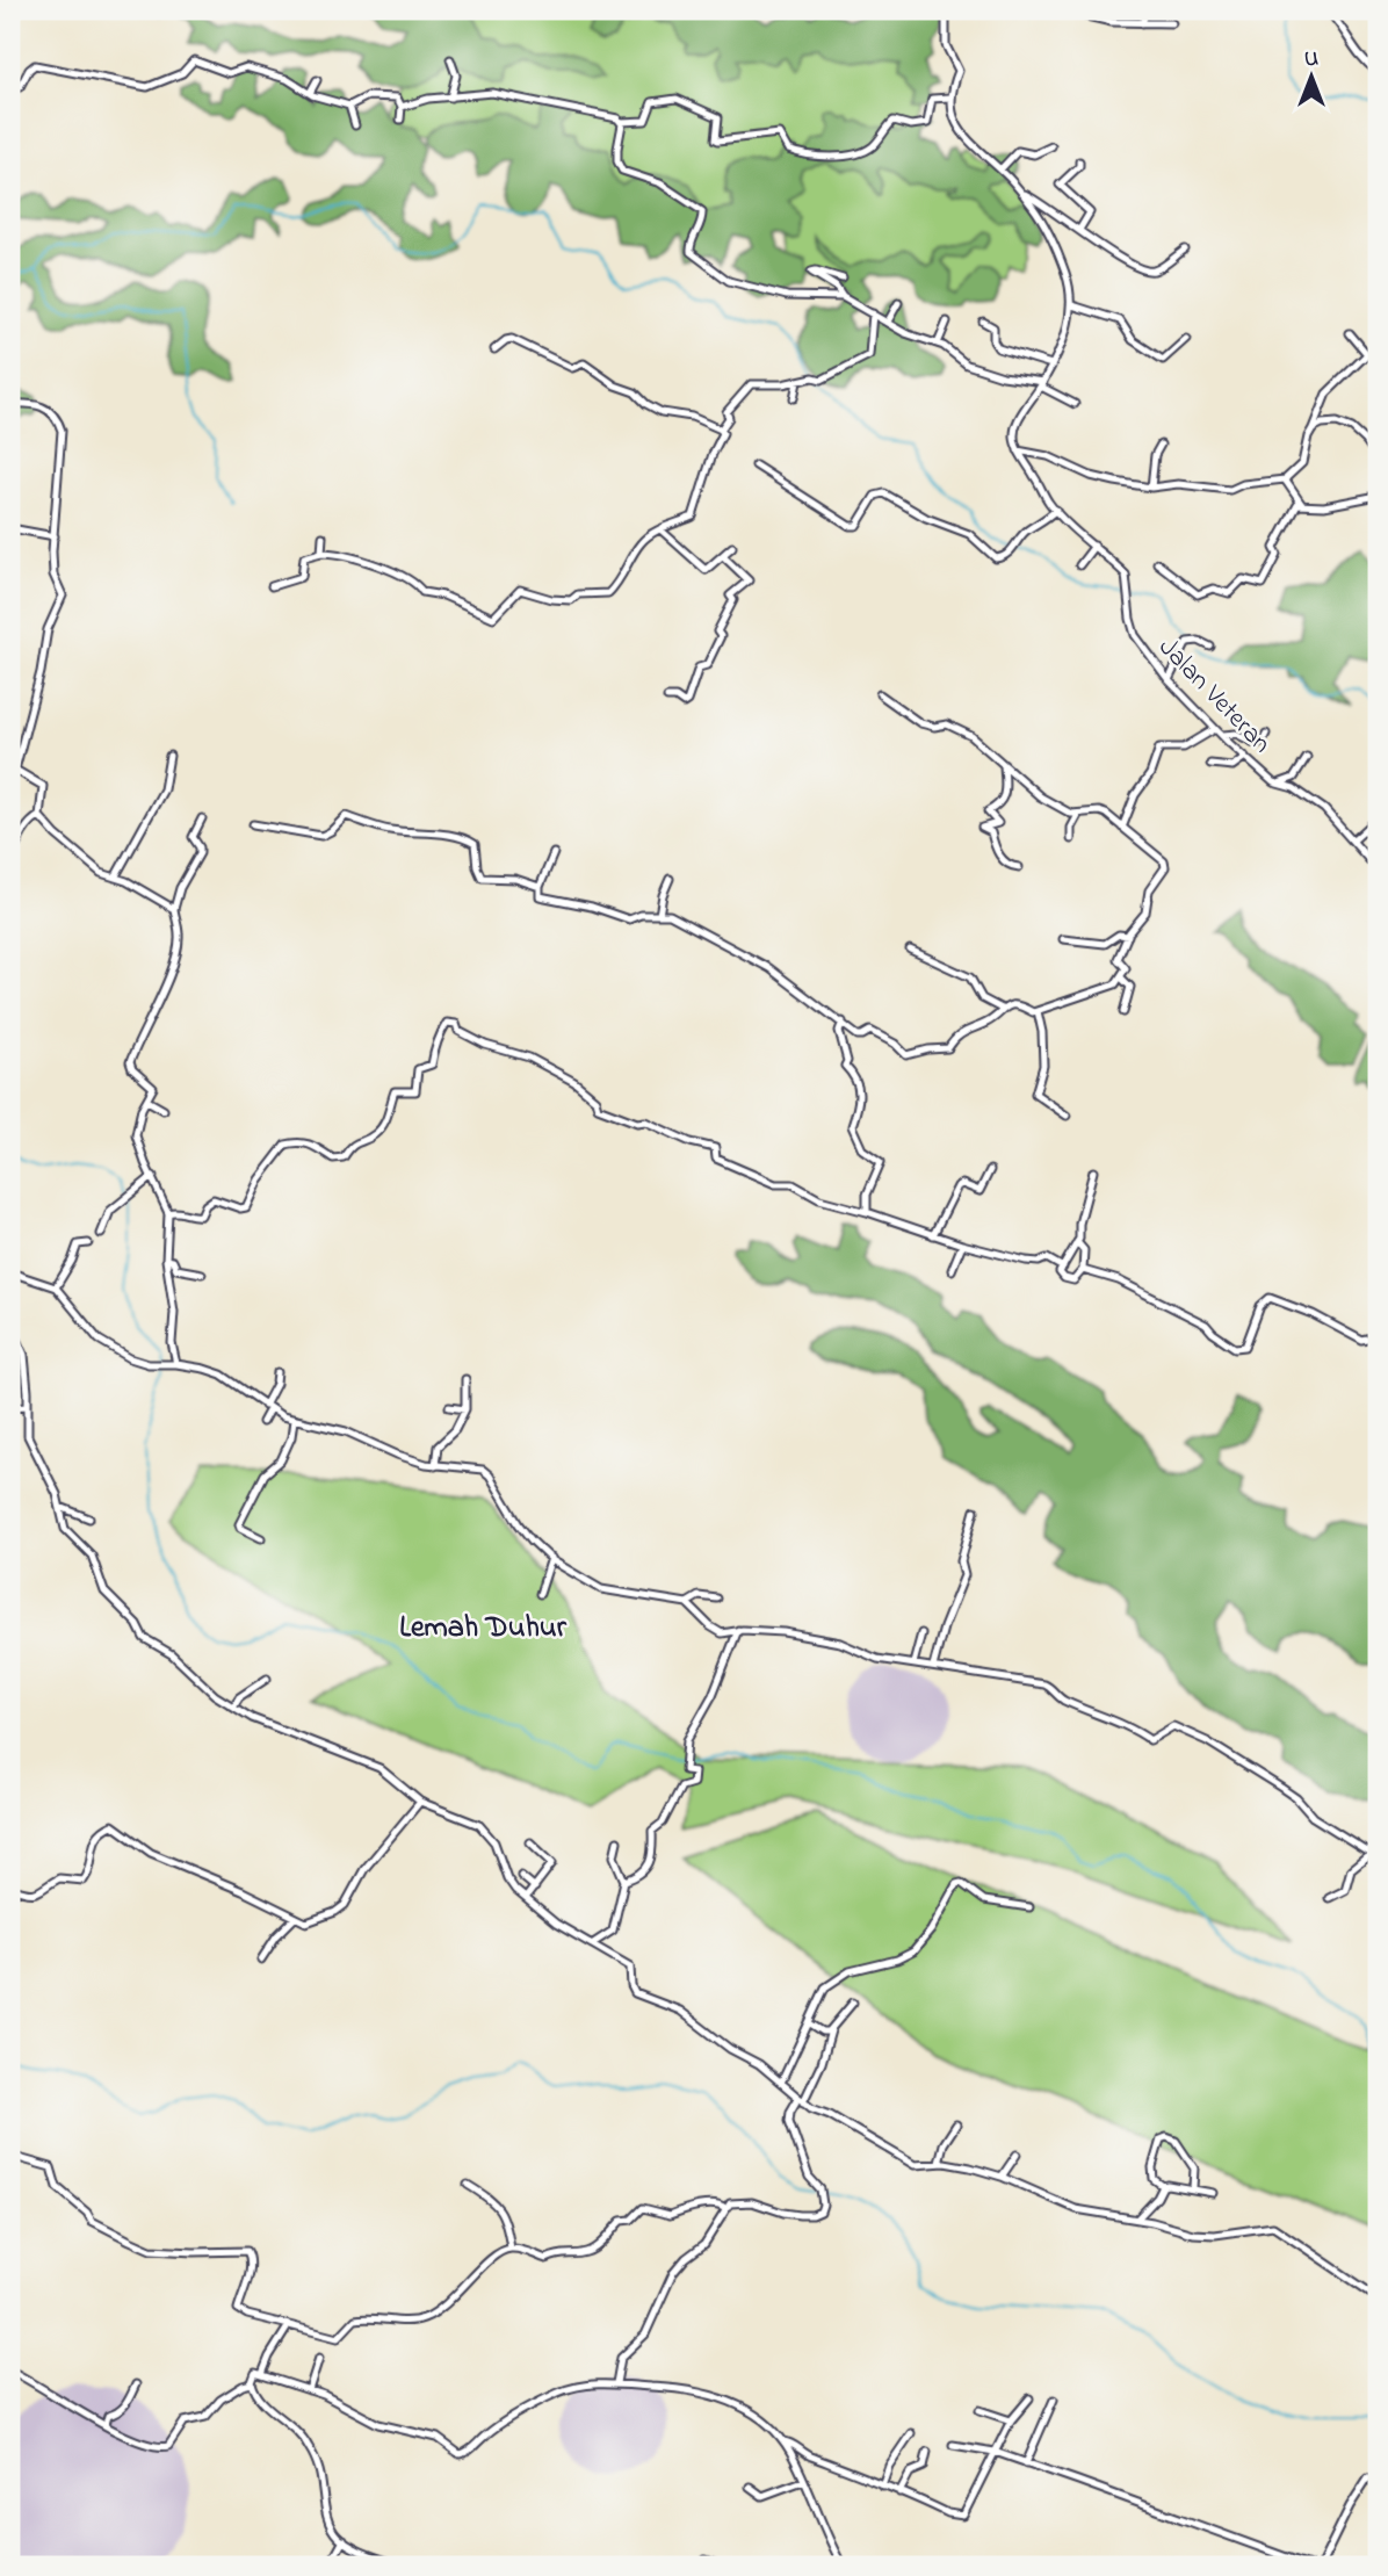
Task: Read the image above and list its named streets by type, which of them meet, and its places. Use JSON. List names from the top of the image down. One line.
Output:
{"streets":{"street":["Jalan Veteran"]},"districts":["Lemah Duhur"],"north":"top"}
